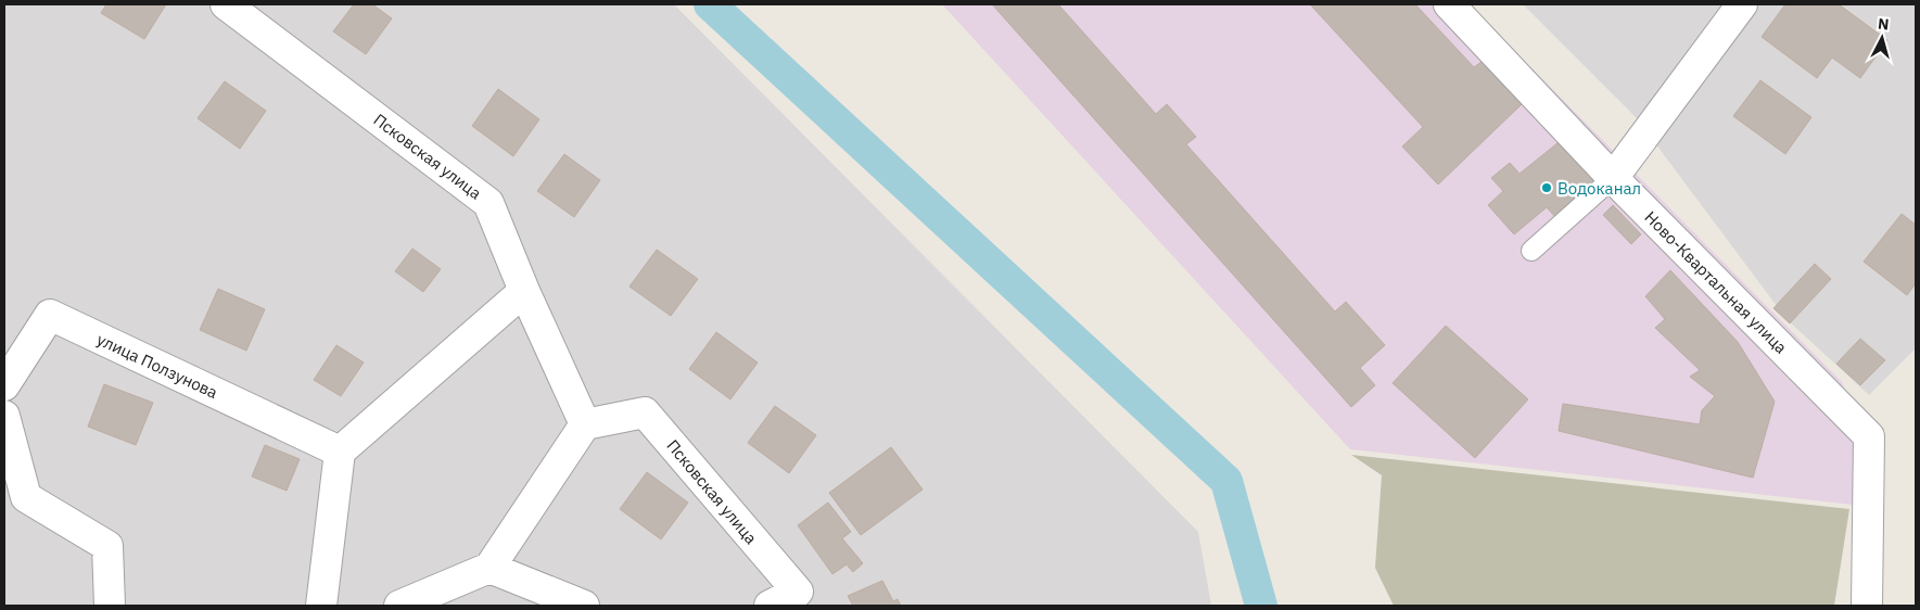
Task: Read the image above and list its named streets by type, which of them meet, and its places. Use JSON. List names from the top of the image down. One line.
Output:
{"streets":{"street":["Псковская улица","Ново-Квартальная улица","улица Ползунова"]},"places":["Водоканал"],"north":"top"}
